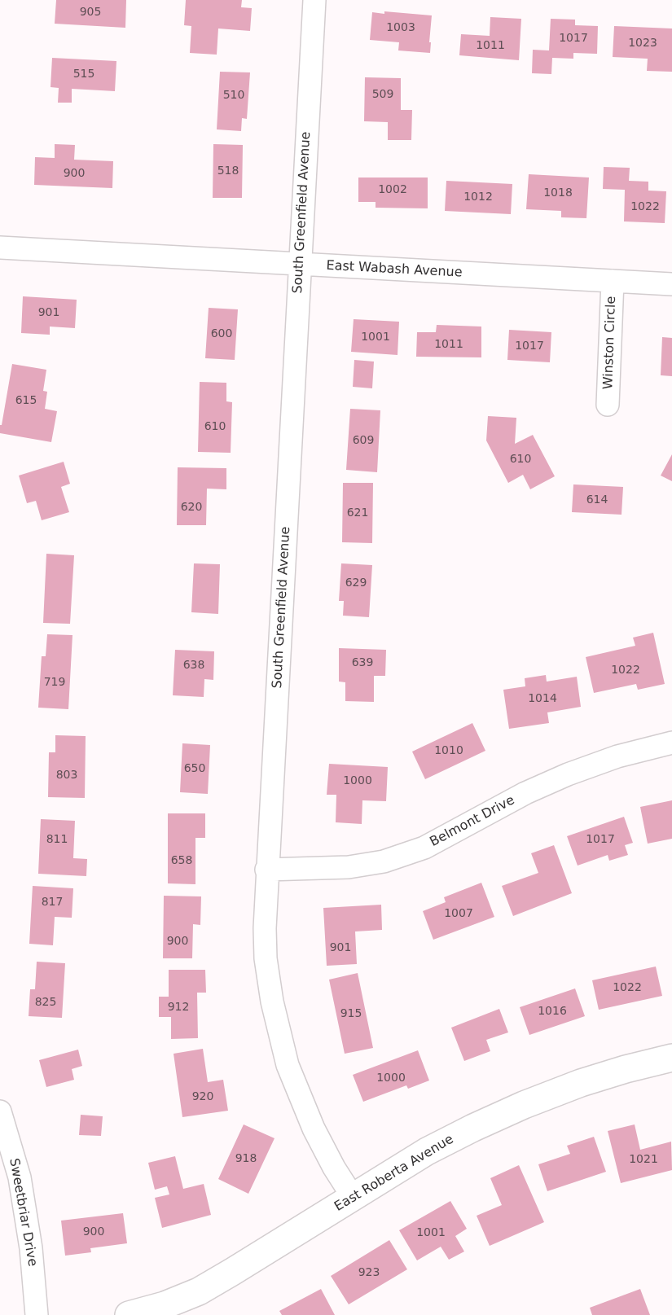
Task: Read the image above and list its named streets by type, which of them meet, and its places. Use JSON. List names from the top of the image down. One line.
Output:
{"streets":{"street":["South Greenfield Avenue","East Wabash Avenue","Winston Circle","Belmont Drive","East Roberta Avenue","Sweetbriar Drive"]},"crossings":[["South Greenfield Avenue","East Wabash Avenue"],["South Greenfield Avenue","Belmont Drive"],["South Greenfield Avenue","East Roberta Avenue"],["East Wabash Avenue","Winston Circle"]],"house_numbers":["905","1003","1017","1023","1011","515","509","510","518","900","1002","1018","1012","1022","901","600","1001","1011","1017","615","610","609","610","614","620","621","629","639","638","1022","719","1014","1010","650","803","1000","811","1017","658","817","1007","900","901","1022","825","912","1016","915","1000","920","918","1021","900","1001","923"]}
